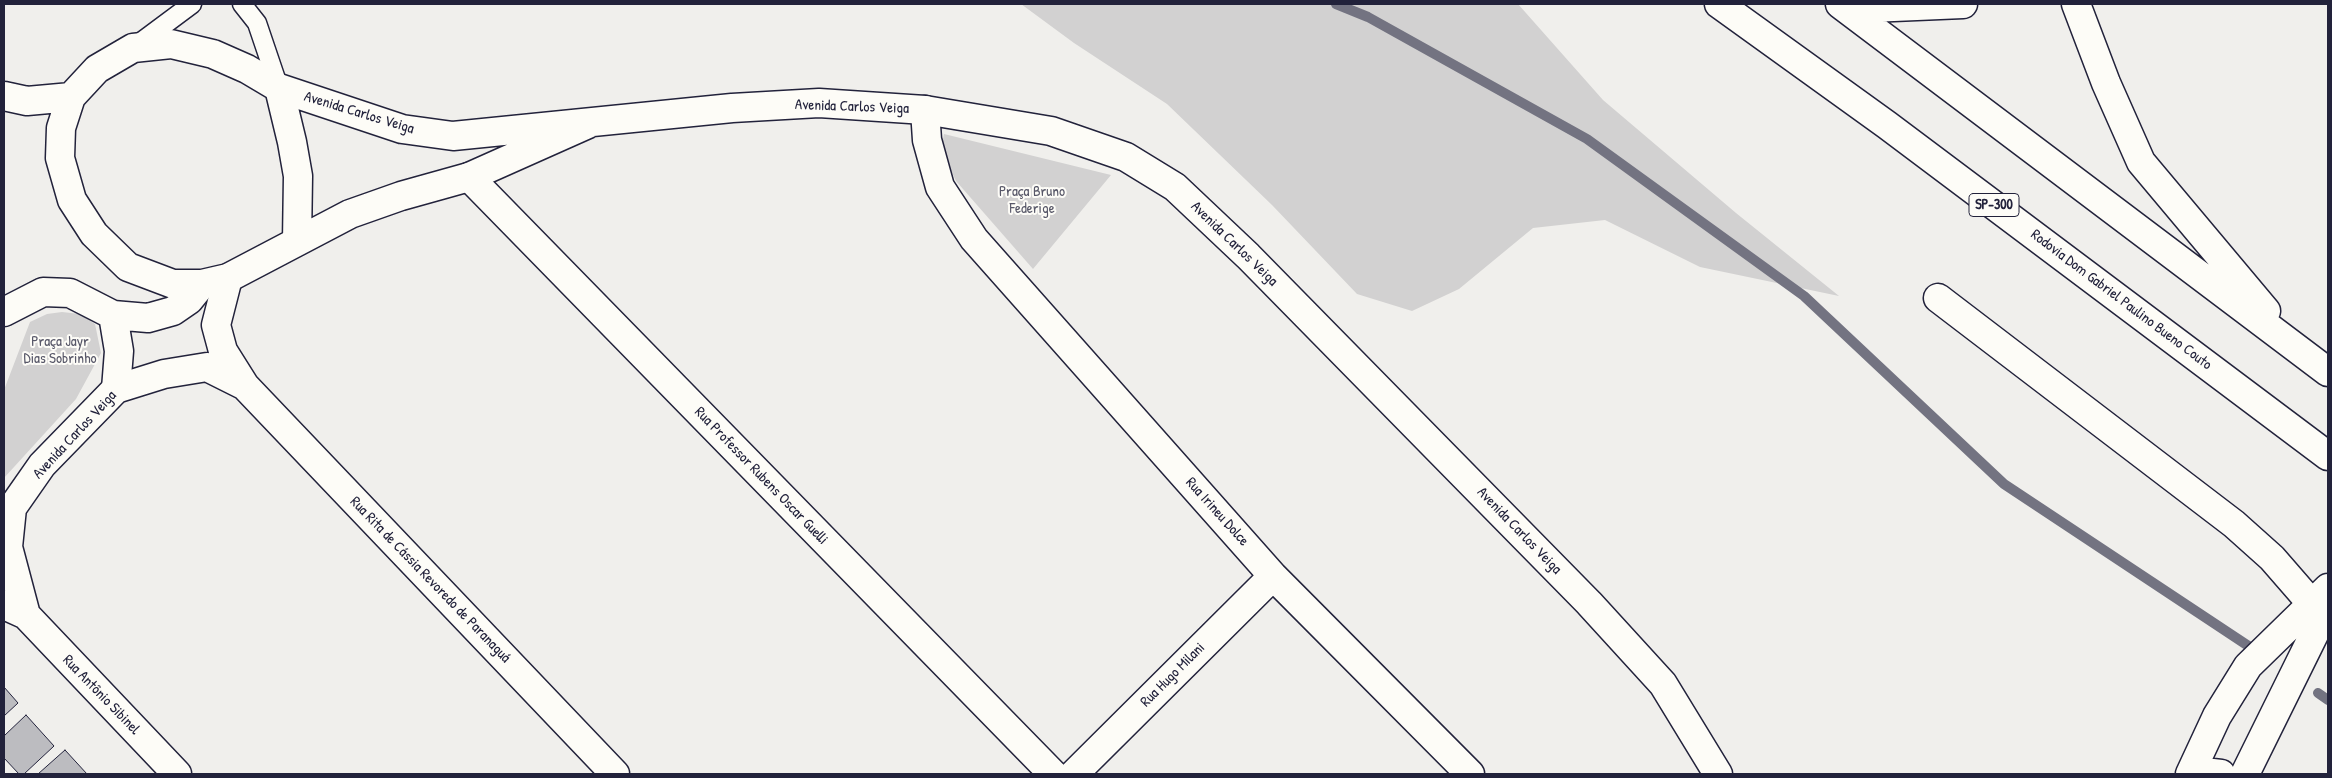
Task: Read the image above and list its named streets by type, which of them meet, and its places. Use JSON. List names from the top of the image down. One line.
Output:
{"streets":{"main road":["Avenida Carlos Veiga","SP-300","Rodovia Dom Gabriel Paulino Bueno Couto","Rua Professor Rubens Oscar Guelli","Rua Irineu Dolce","Rua Rita de Cássia Revoredo de Paranaguá","Rua Hugo Milani","Rua Antônio Sibinel"]},"crossings":[["Avenida Carlos Veiga","Rua Professor Rubens Oscar Guelli"],["Avenida Carlos Veiga","Rua Irineu Dolce"],["Avenida Carlos Veiga","Rua Rita de Cássia Revoredo de Paranaguá"],["Rua Irineu Dolce","Rua Hugo Milani"]],"parks":["Praça Bruno Federige","Praça Jayr Dias Sobrinho"]}
